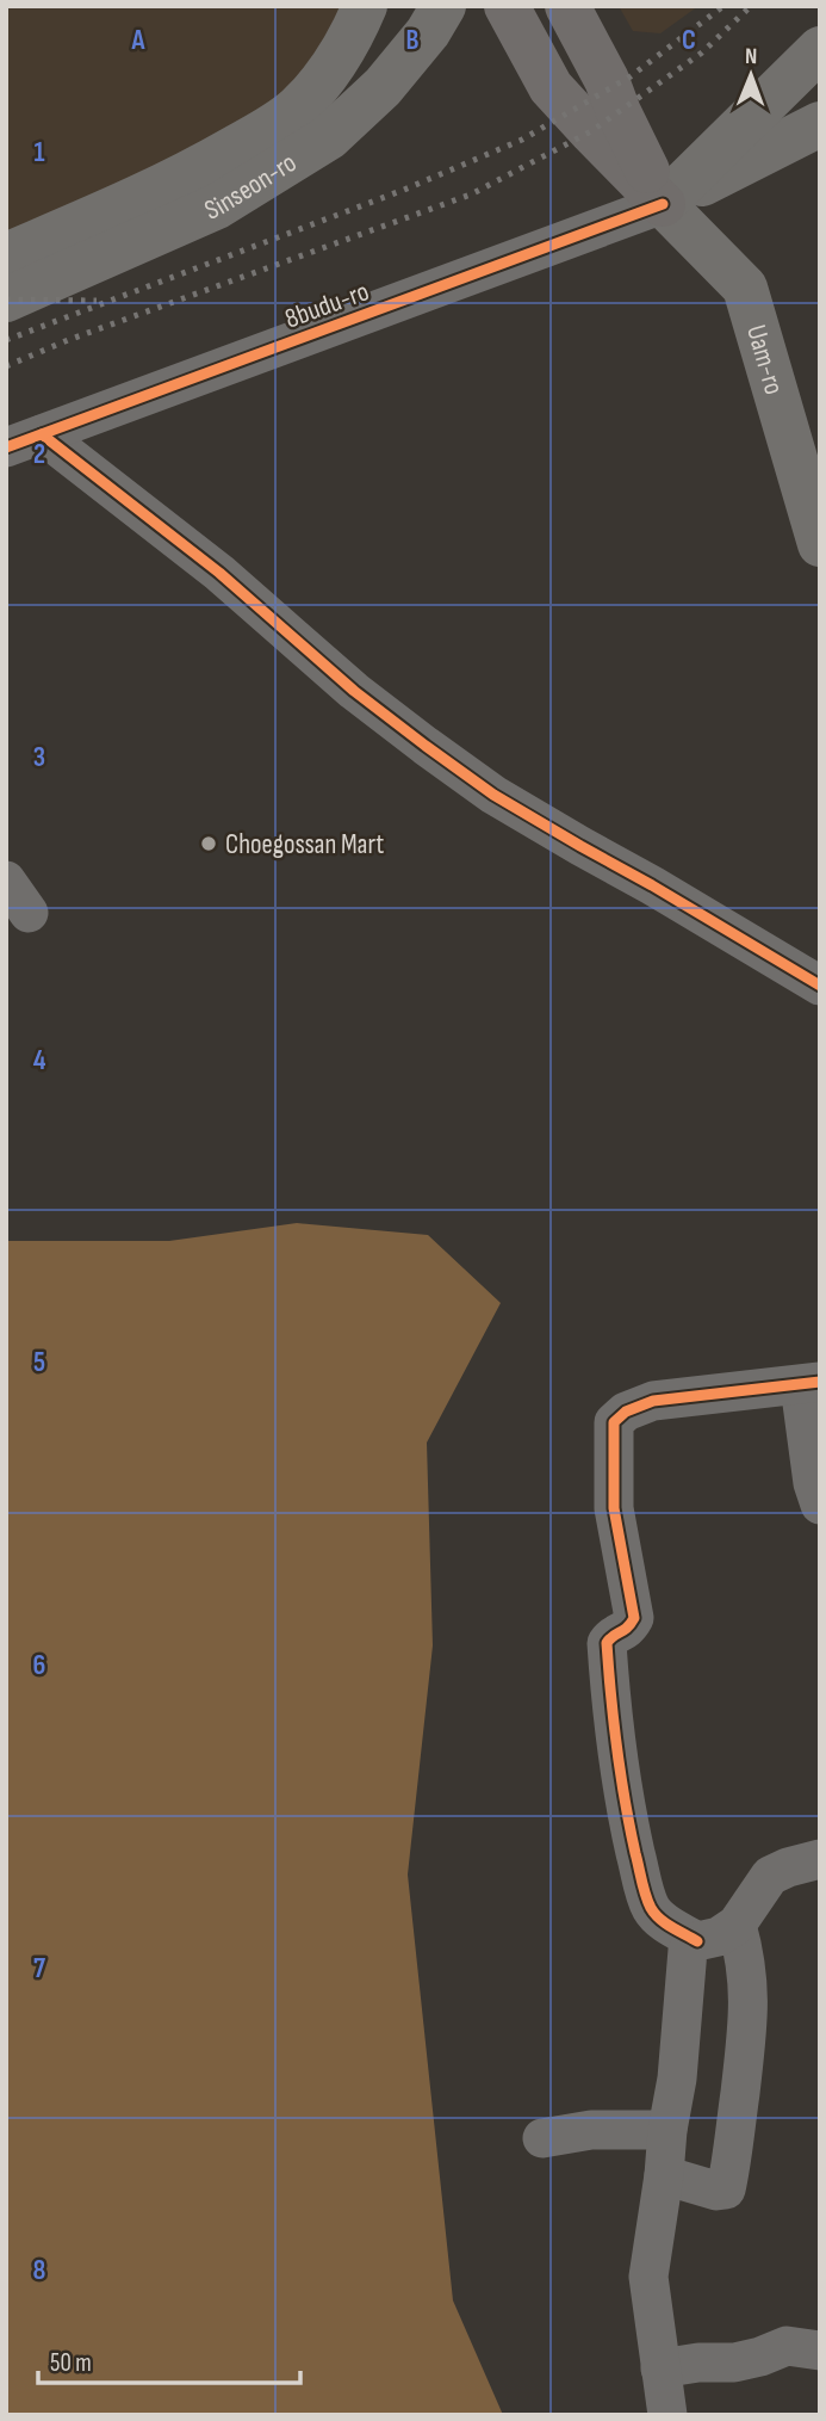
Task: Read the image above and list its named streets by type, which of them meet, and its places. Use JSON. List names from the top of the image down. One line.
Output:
{"streets":{"main road":["Sinseon-ro","Uam-ro"],"street":["8budu-ro"]},"crossings":[["8budu-ro","Uam-ro"]],"places":["Choegossan Mart"],"scale_bar":"50 m","north":"top","grid":{"columns":["A","B","C"],"rows":["1","2","3","4","5","6","7","8"]}}
